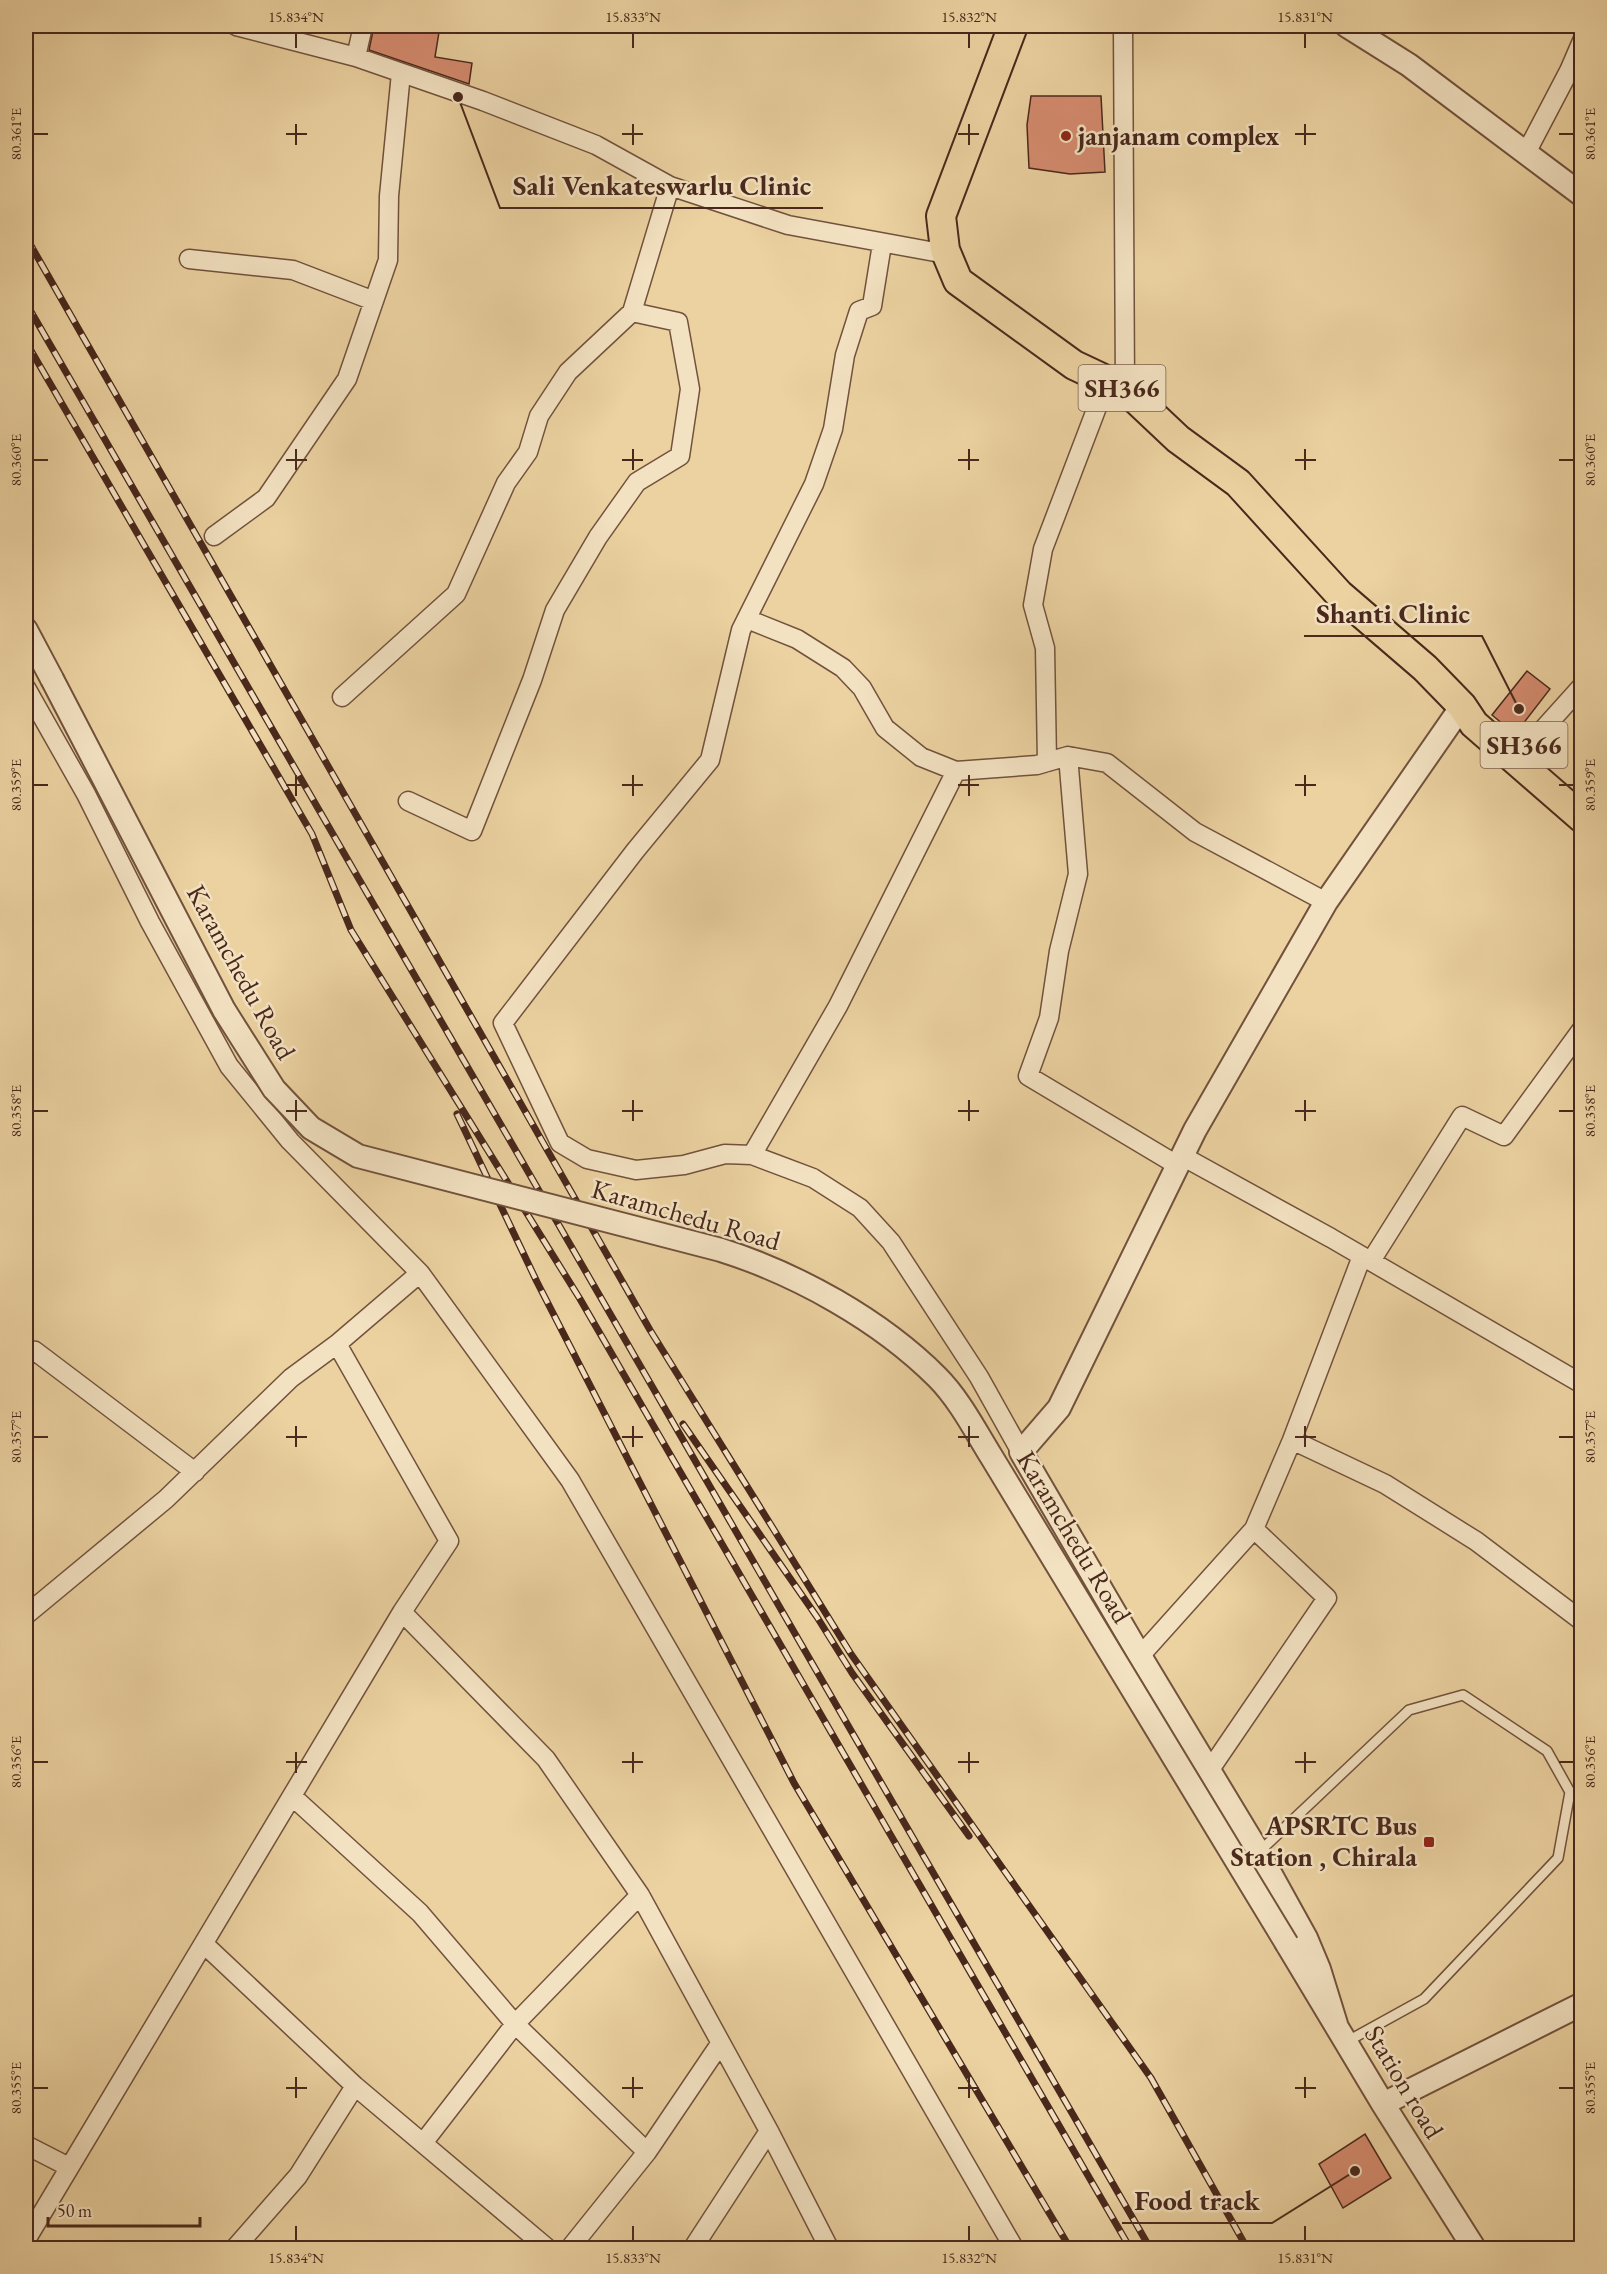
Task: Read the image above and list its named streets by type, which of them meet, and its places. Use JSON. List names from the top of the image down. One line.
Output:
{"streets":{"main road":["SH366"],"street":["Karamchedu Road","Station road"]},"crossings":[["Karamchedu Road","Station road"]],"places":{"other":["Sali Venkateswarlu Clinic","janjanam complex","Shanti Clinic","Food track"],"transit":["APSRTC Bus Station , Chirala"]},"scale_bar":"50 m","coordinates":["15.834°N","15.833°N","15.832°N","15.831°N","80.361°E","80.360°E","80.359°E","80.358°E","80.357°E","80.356°E","80.355°E"]}
